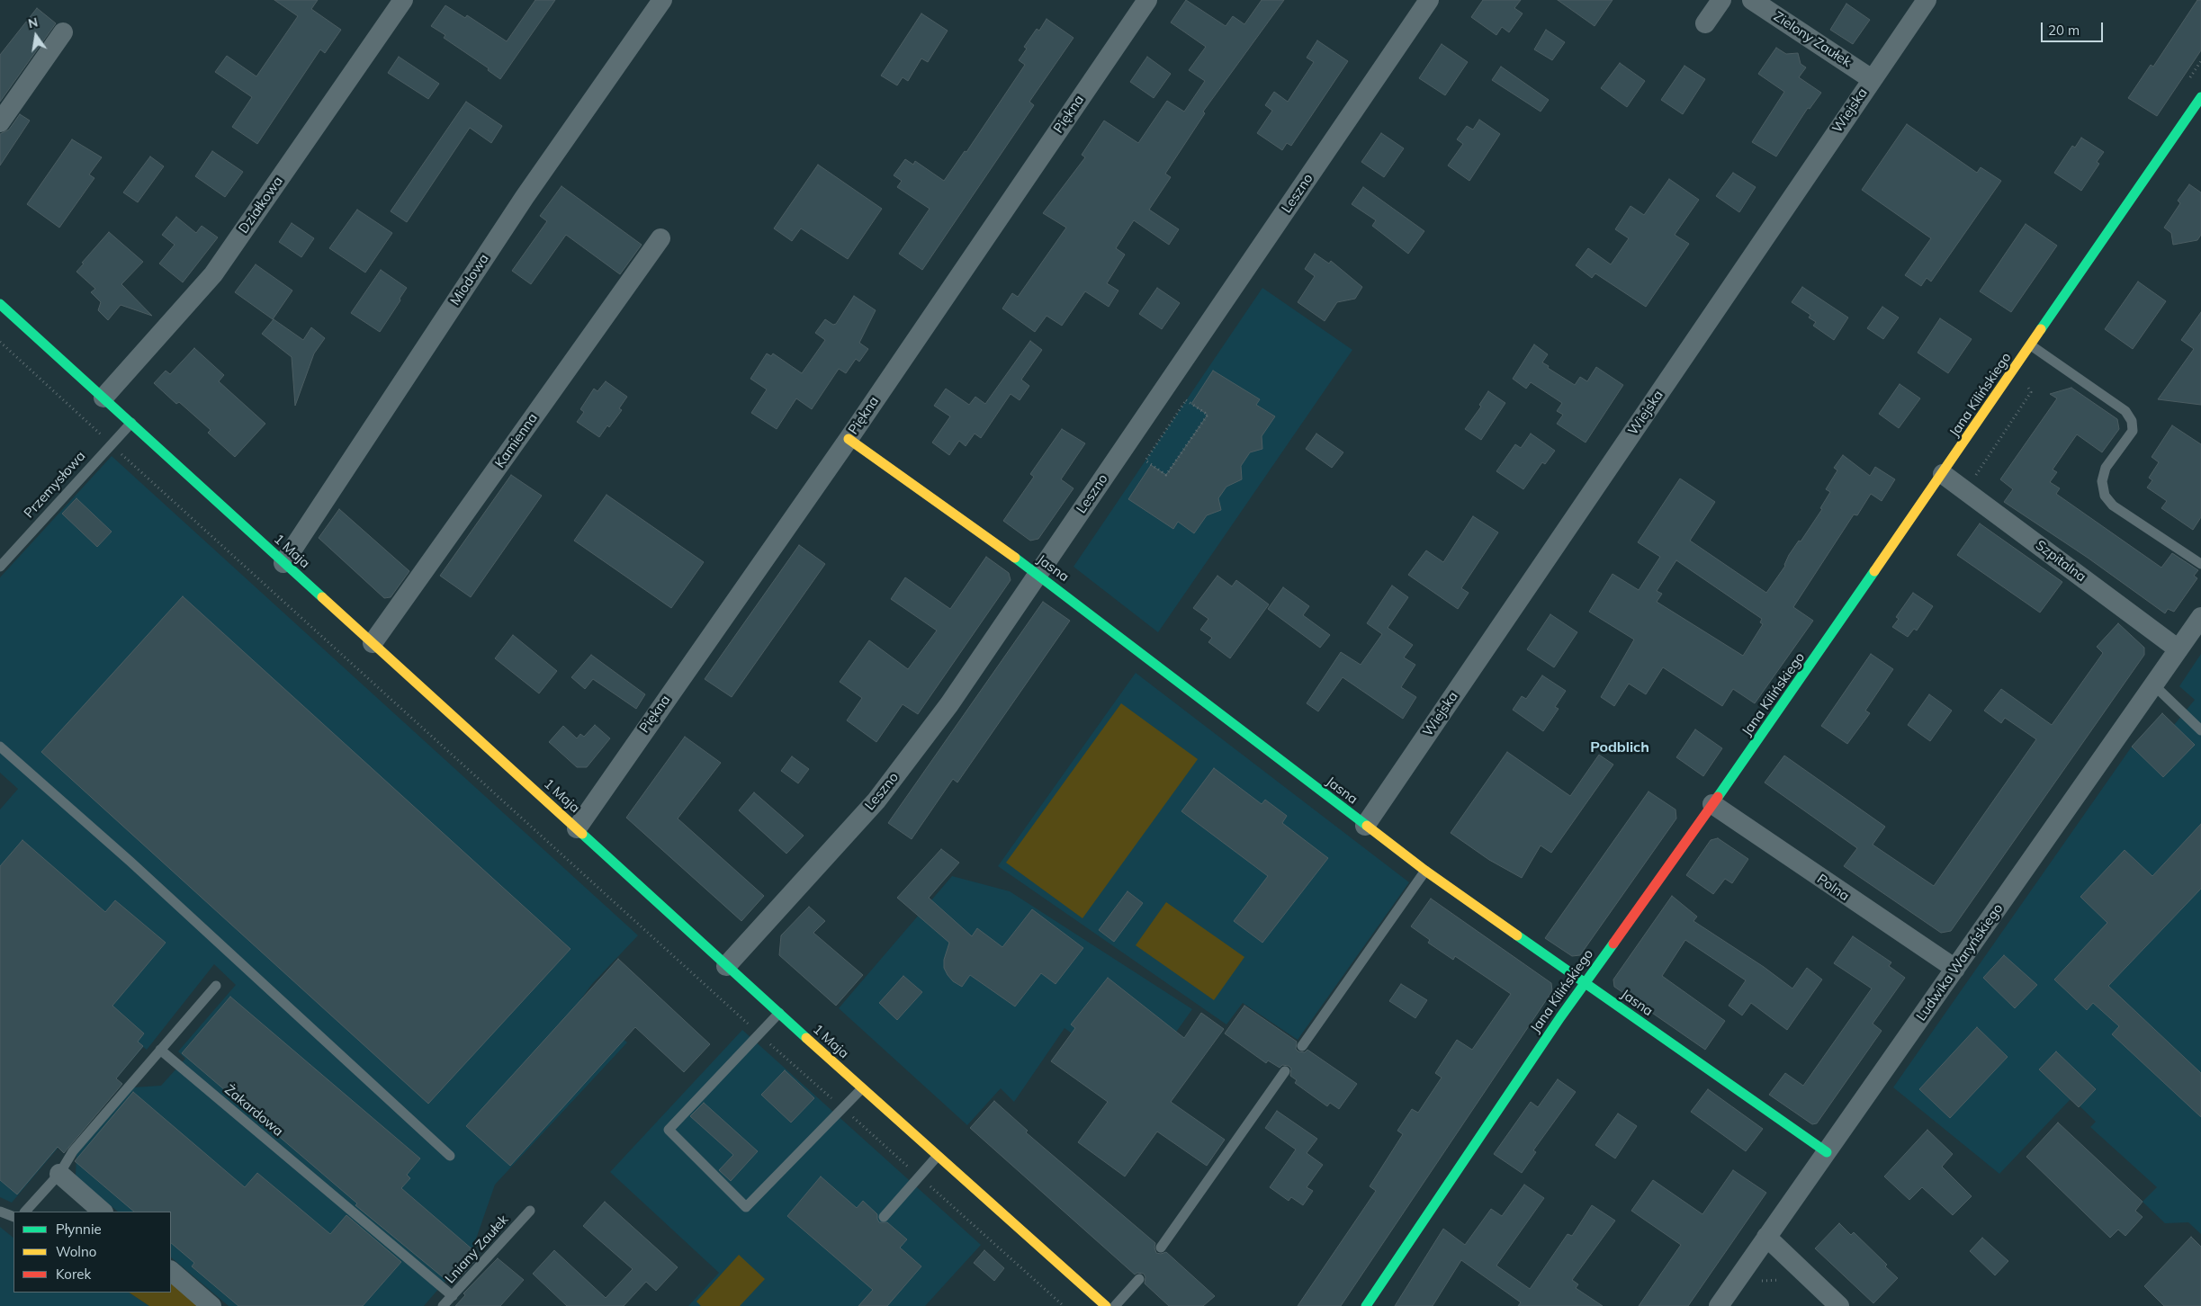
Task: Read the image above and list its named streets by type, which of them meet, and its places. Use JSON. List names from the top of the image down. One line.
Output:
{"streets":{"street":["Zielony Zaułek","Wiejska","Piękna","Leszno","Działkowa","Miodowa","Jana Kilińskiego","Kamienna","1 Maja","Szpitalna","Jasna","Polna","Ludwika Waryńskiego"],"lane":["Przemysłowa","Żakardowa","Lniany Zaułek"]},"crossings":[["Zielony Zaułek","Wiejska"],["Wiejska","Jasna"],["Piękna","1 Maja"],["Piękna","Jasna"],["Leszno","1 Maja"],["Leszno","Jasna"],["Działkowa","1 Maja"],["Miodowa","1 Maja"],["Jana Kilińskiego","Szpitalna"],["Jana Kilińskiego","Jasna"],["Jana Kilińskiego","Polna"],["Kamienna","1 Maja"],["Przemysłowa","1 Maja"],["Szpitalna","Ludwika Waryńskiego"],["Jasna","Ludwika Waryńskiego"],["Polna","Ludwika Waryńskiego"],["Żakardowa","Lniany Zaułek"]],"districts":["Podblich"],"legend":["Płynnie","Wolno","Korek"],"scale_bar":"20 m","north":"top"}
